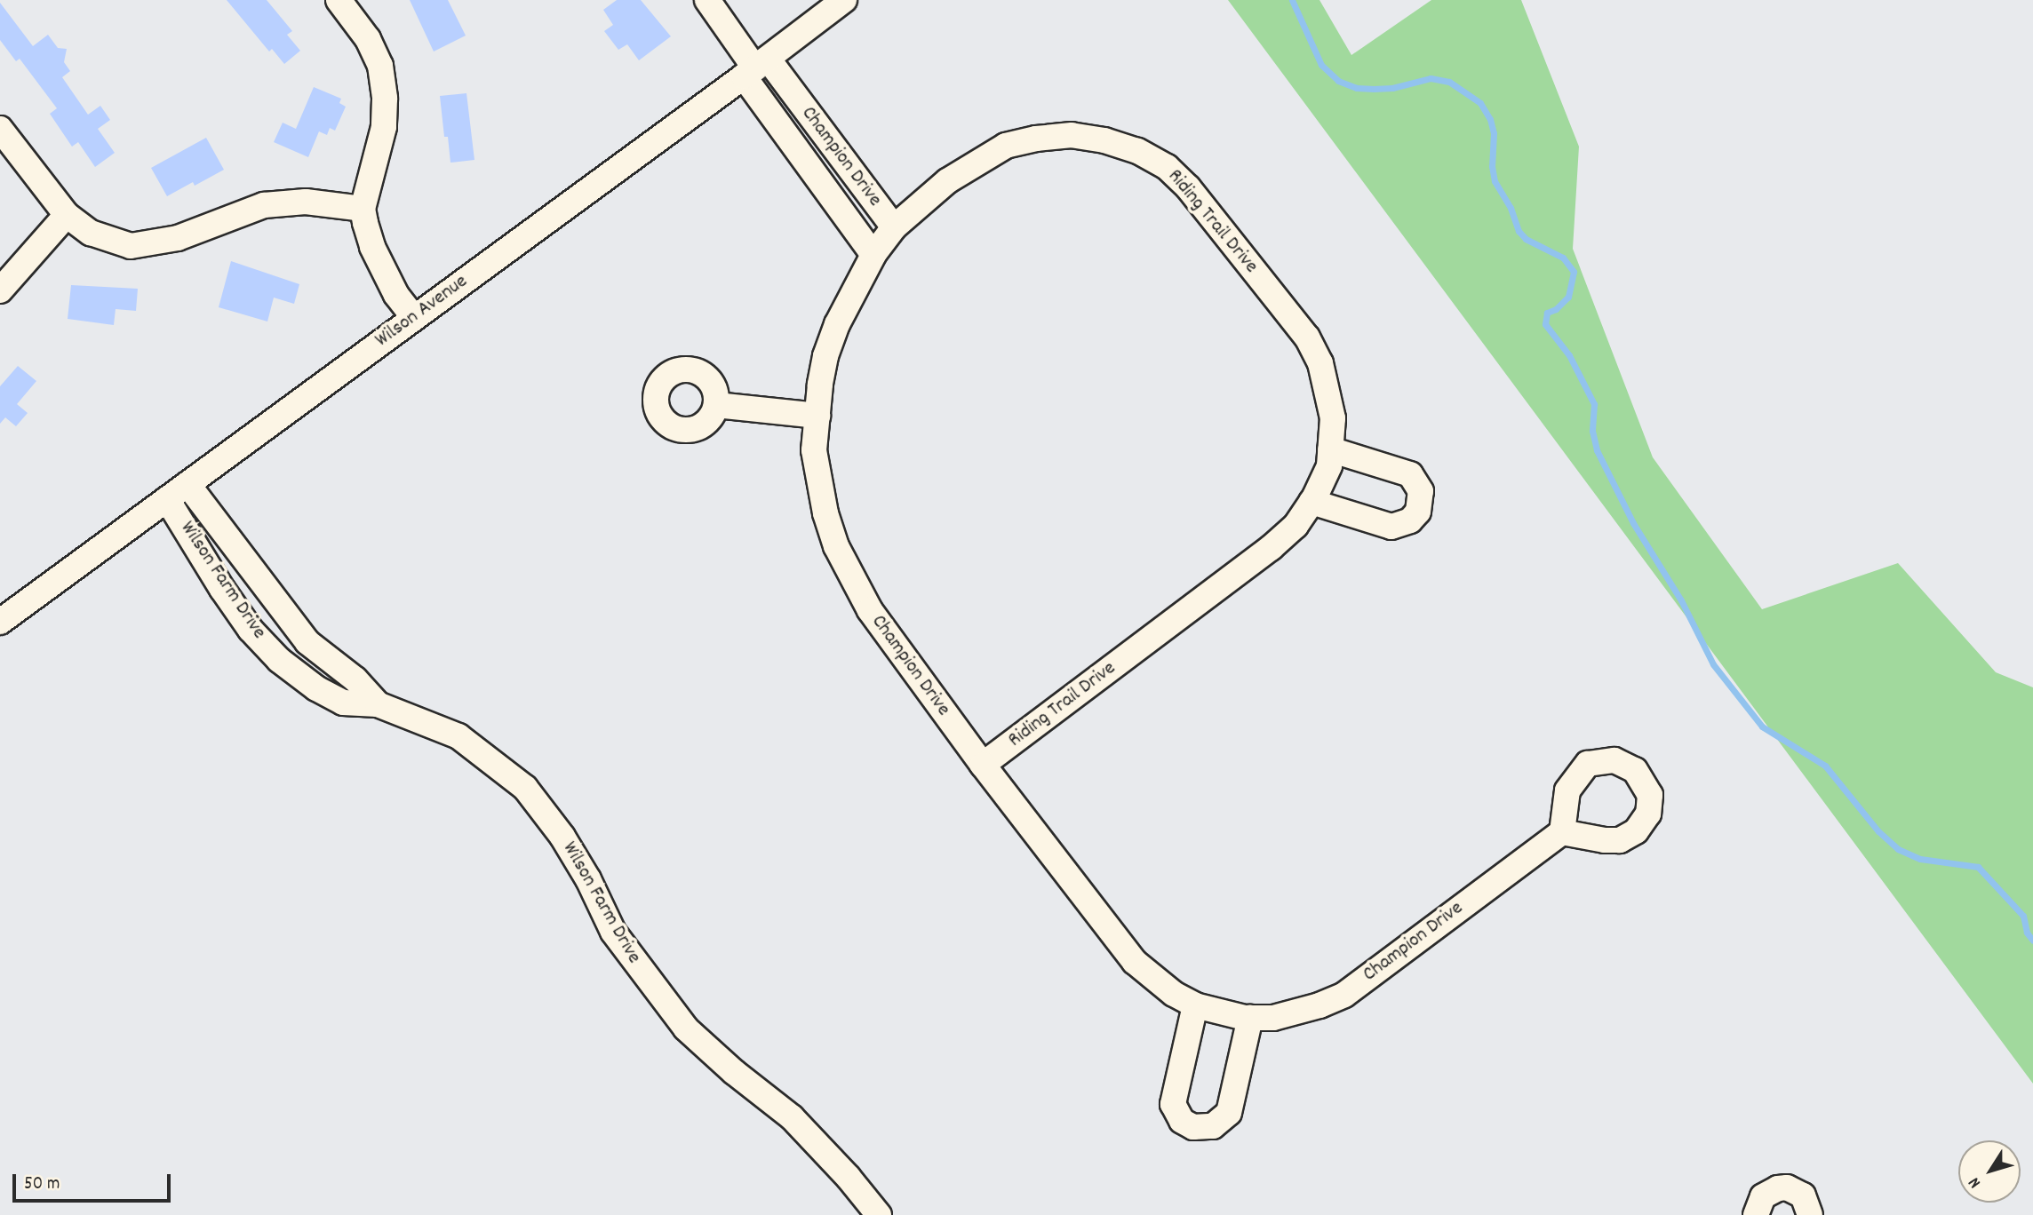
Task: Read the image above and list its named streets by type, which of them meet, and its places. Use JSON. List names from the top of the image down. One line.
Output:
{"streets":{"street":["Champion Drive","Riding Trail Drive","Wilson Avenue","Wilson Farm Drive"]},"crossings":[["Champion Drive","Riding Trail Drive"],["Champion Drive","Wilson Avenue"],["Wilson Avenue","Wilson Farm Drive"]],"scale_bar":"50 m","north":"bottom left"}
